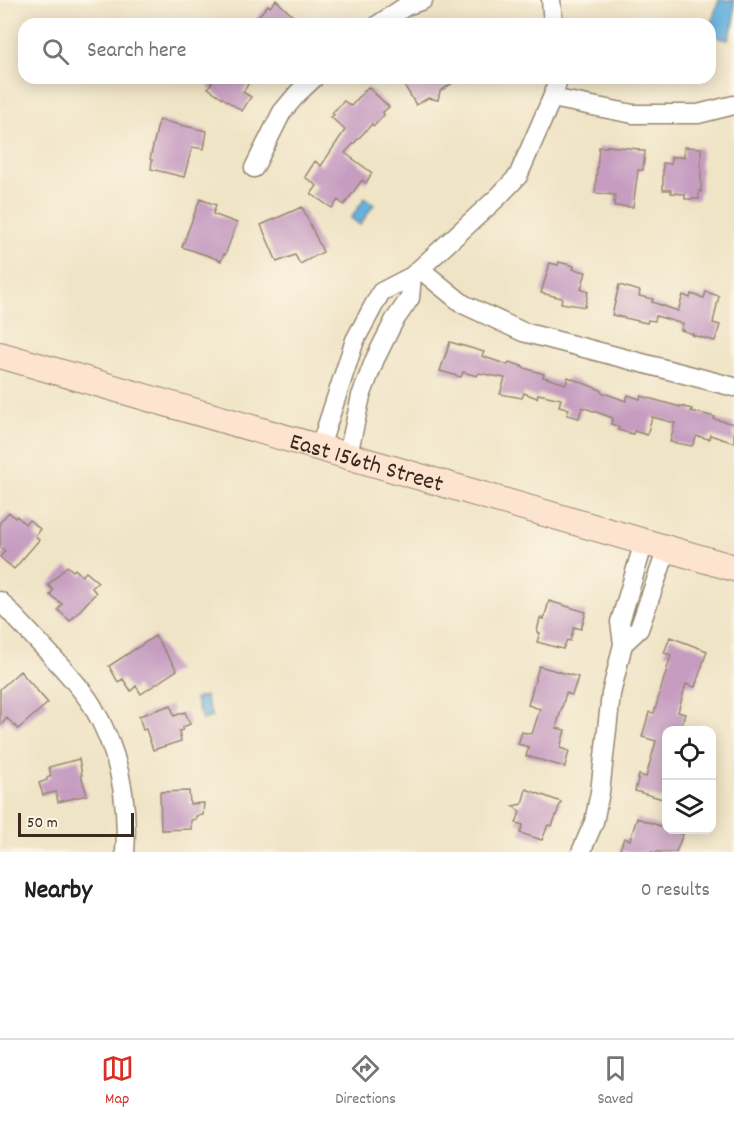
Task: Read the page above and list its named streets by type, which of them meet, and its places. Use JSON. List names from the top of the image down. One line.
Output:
{"streets":{"street":["East 156th Street"]},"scale_bar":"50 m","page":{"search":"Search here","scale":"50 m","heading":["Nearby","0 results"],"nav":["Map","Directions","Saved"]}}
